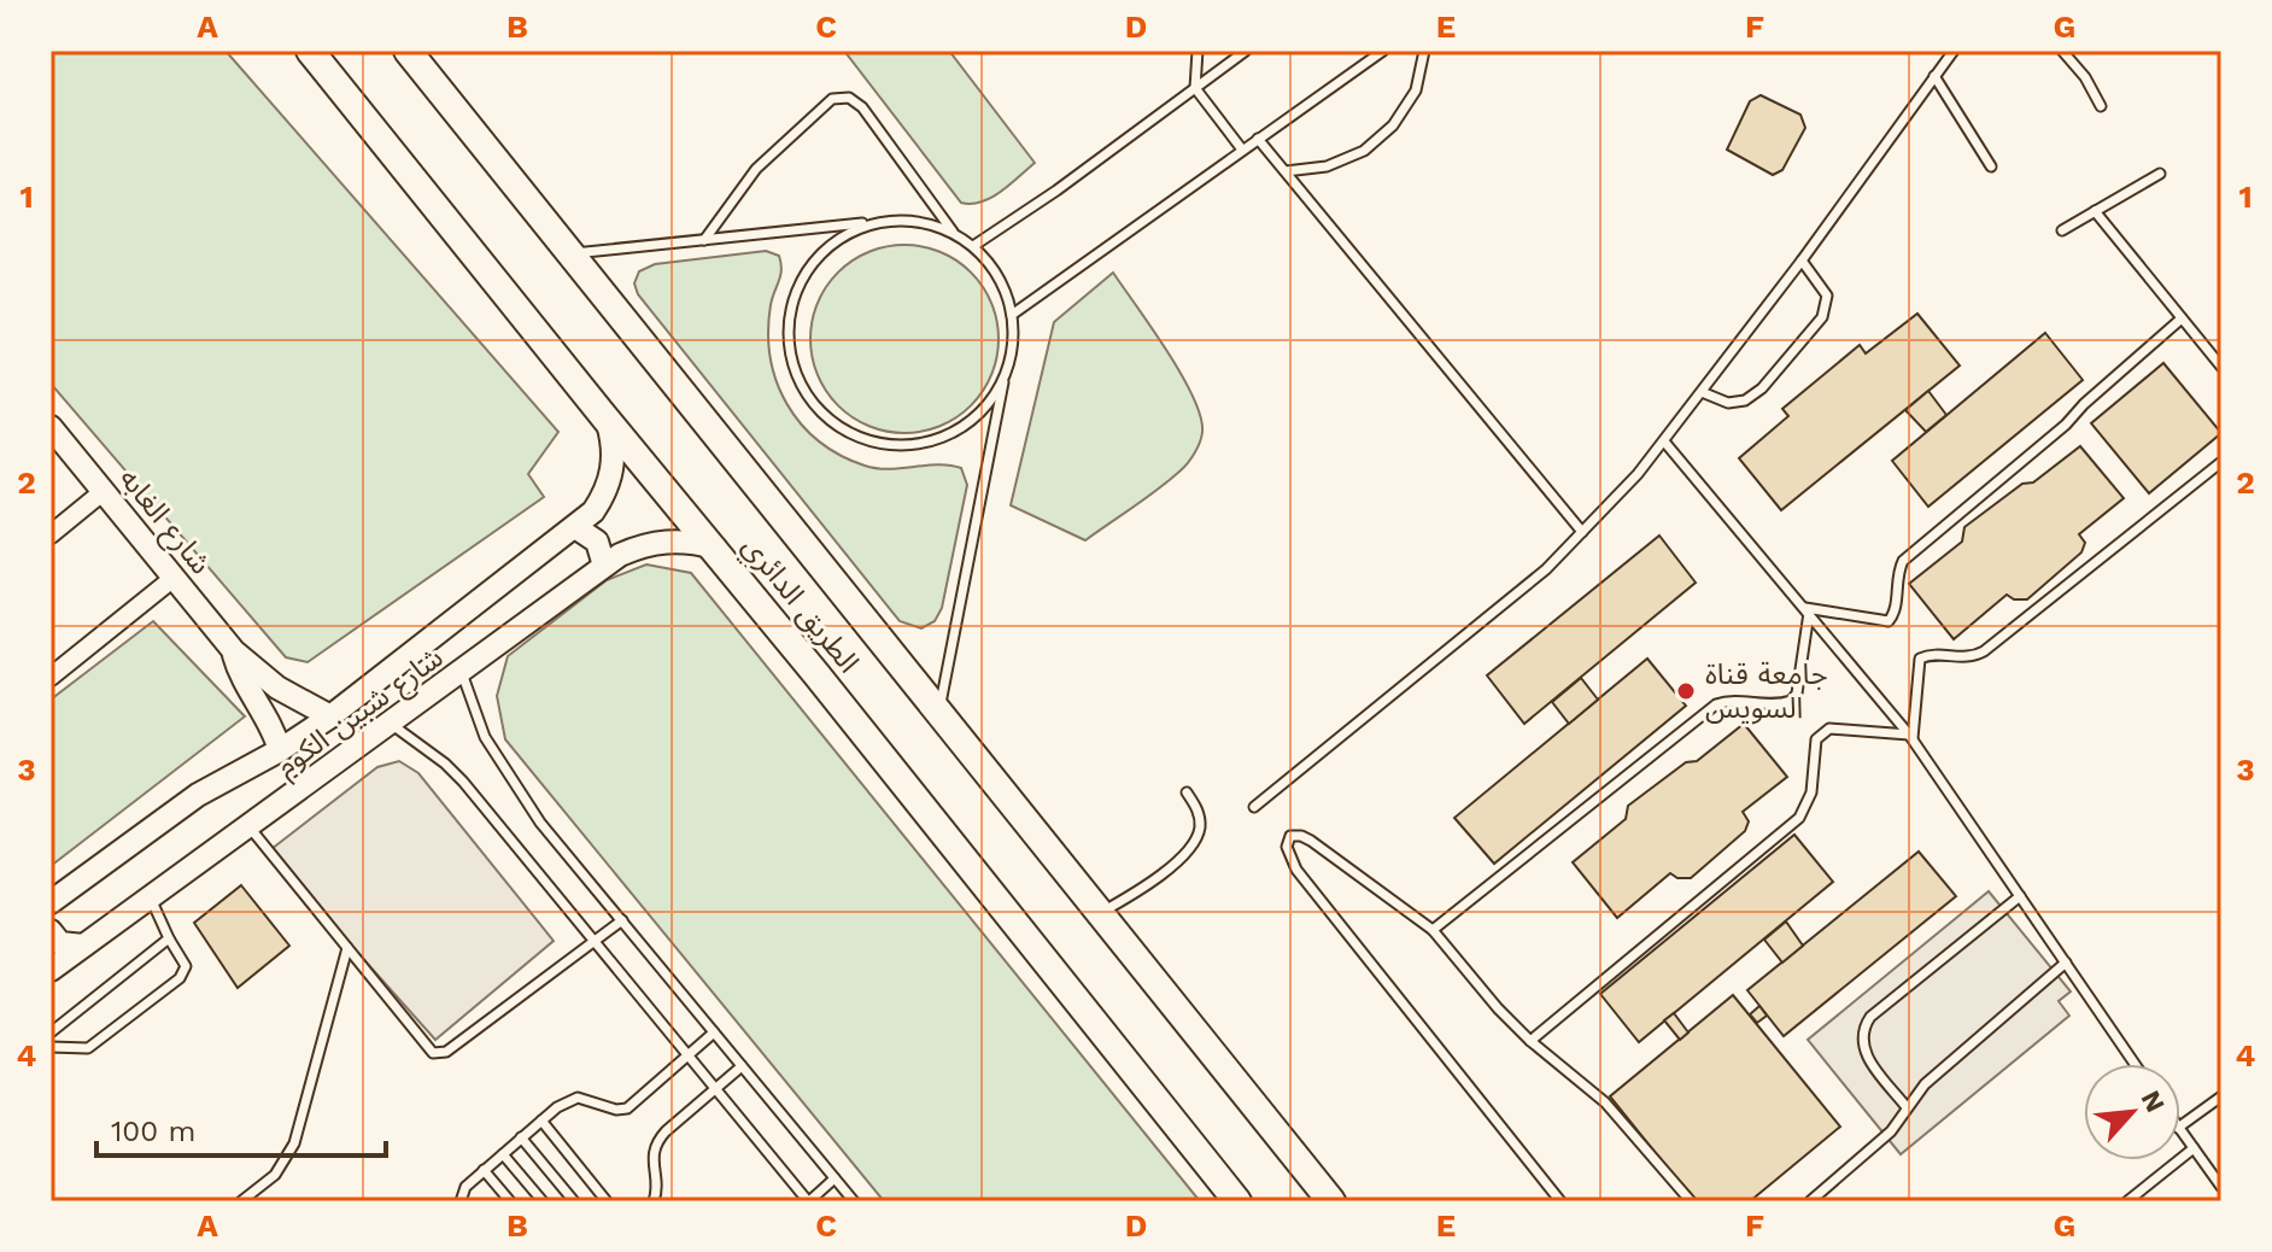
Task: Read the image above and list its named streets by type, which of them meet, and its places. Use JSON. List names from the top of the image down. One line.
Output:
{"streets":{"main road":["الطريق الدائري"],"street":["شارع الغابه","شارع شبين الكوم"]},"crossings":[["شارع الغابه","شارع شبين الكوم"],["الطريق الدائري","شارع شبين الكوم"]],"places":["جامعة قناة السويس"],"scale_bar":"100 m","north":"top right","grid":{"columns":["A","B","C","D","E","F","G"],"rows":["1","2","3","4"]}}
